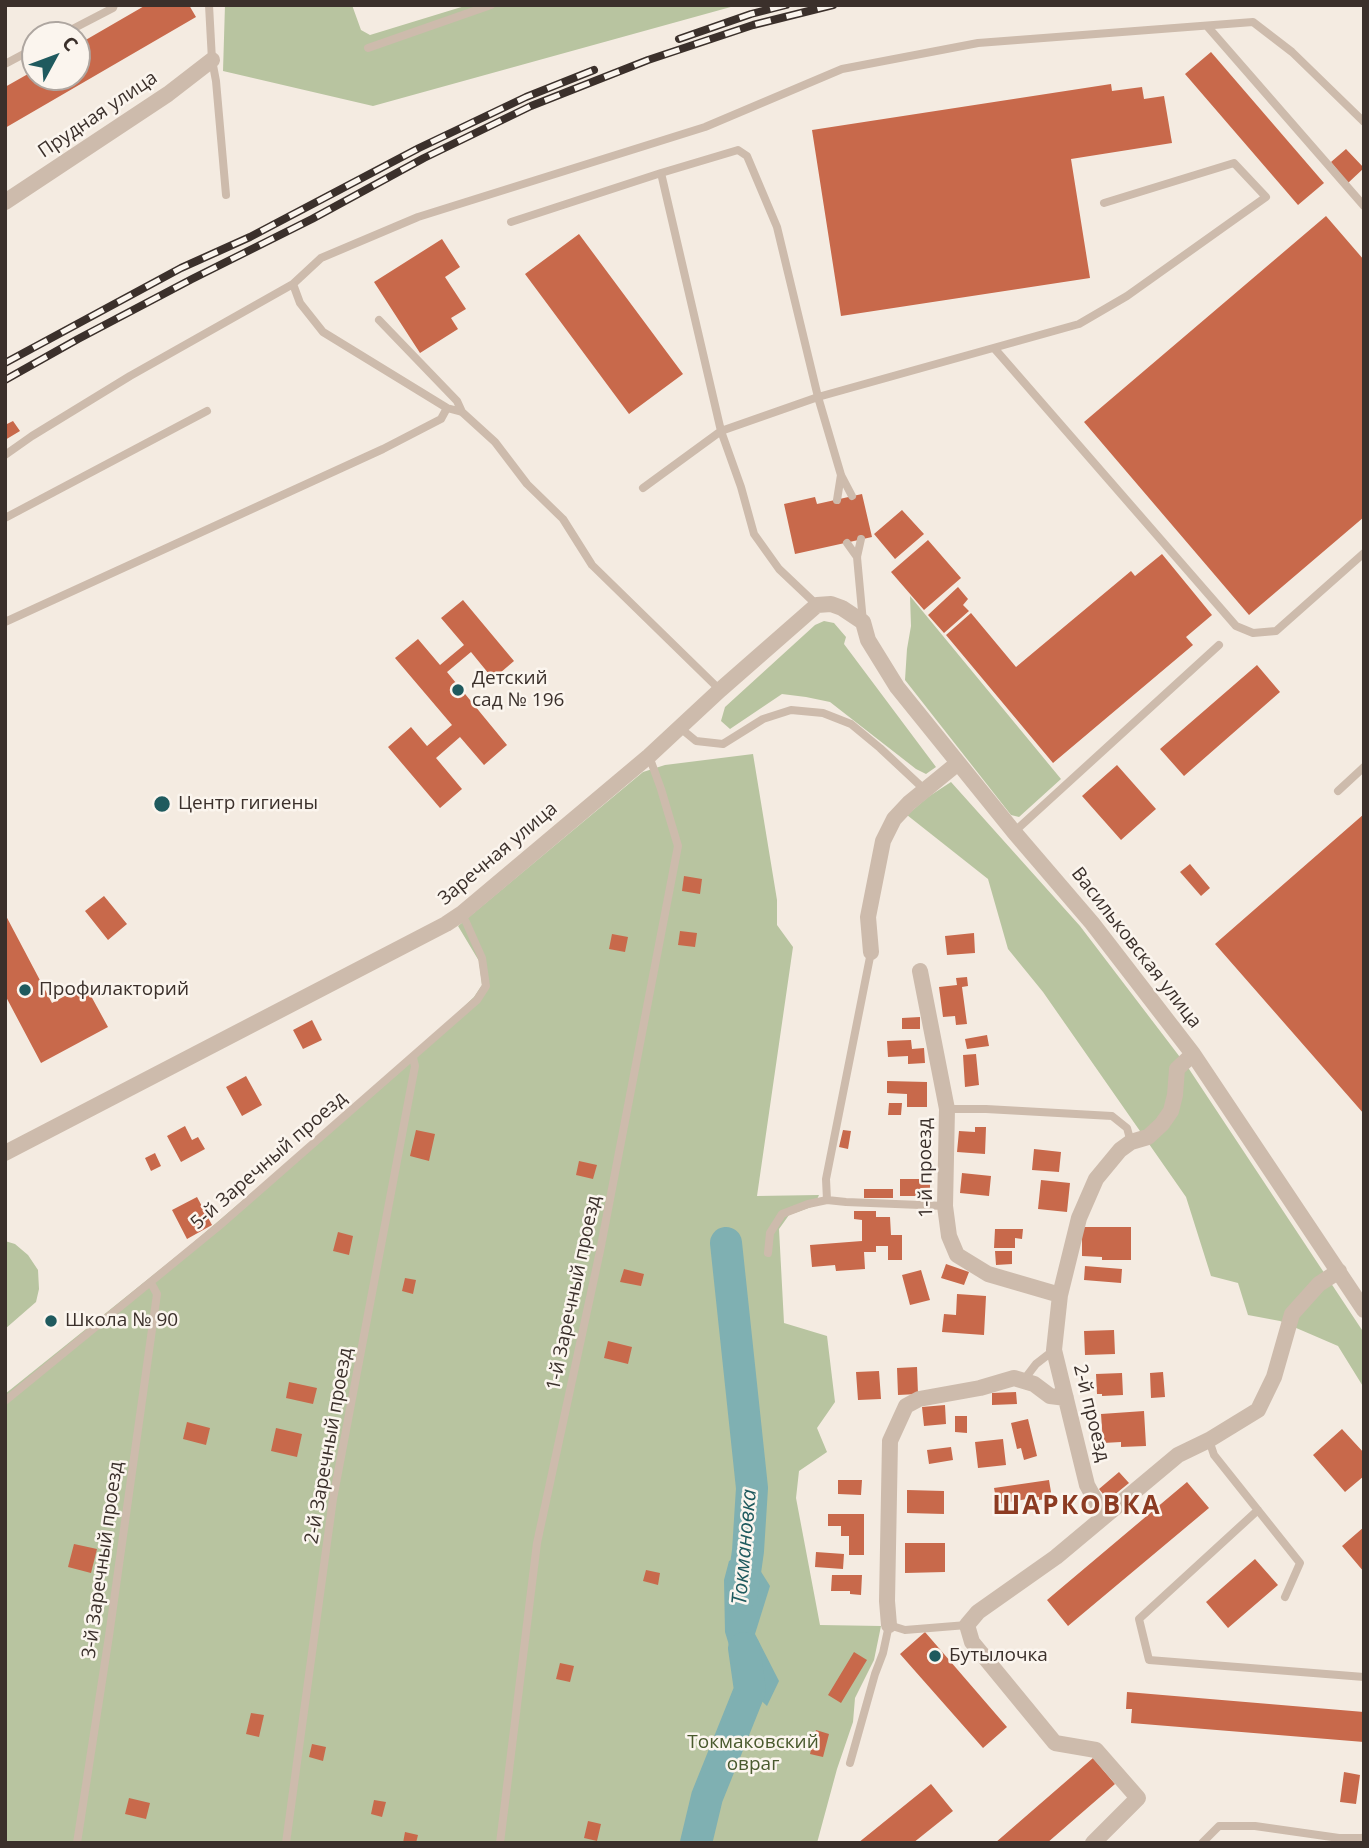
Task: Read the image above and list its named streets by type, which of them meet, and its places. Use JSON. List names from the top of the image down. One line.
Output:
{"streets":{"street":["Прудная улица","Заречная улица","Васильковская улица","1-й проезд","2-й проезд"],"lane":["5-й Заречный проезд","1-й Заречный проезд","2-й Заречный проезд","3-й Заречный проезд"]},"crossings":[["Заречная улица","5-й Заречный проезд"],["Заречная улица","1-й Заречный проезд"],["Васильковская улица","2-й проезд"],["5-й Заречный проезд","2-й Заречный проезд"],["5-й Заречный проезд","3-й Заречный проезд"],["1-й проезд","2-й проезд"]],"districts":["ШАРКОВКА"],"water":["Токмановка"],"parks":["Токмаковский овраг"],"places":["Детский сад № 196","Центр гигиены","Профилакторий","Школа № 90","Бутылочка"],"north":"top right"}
